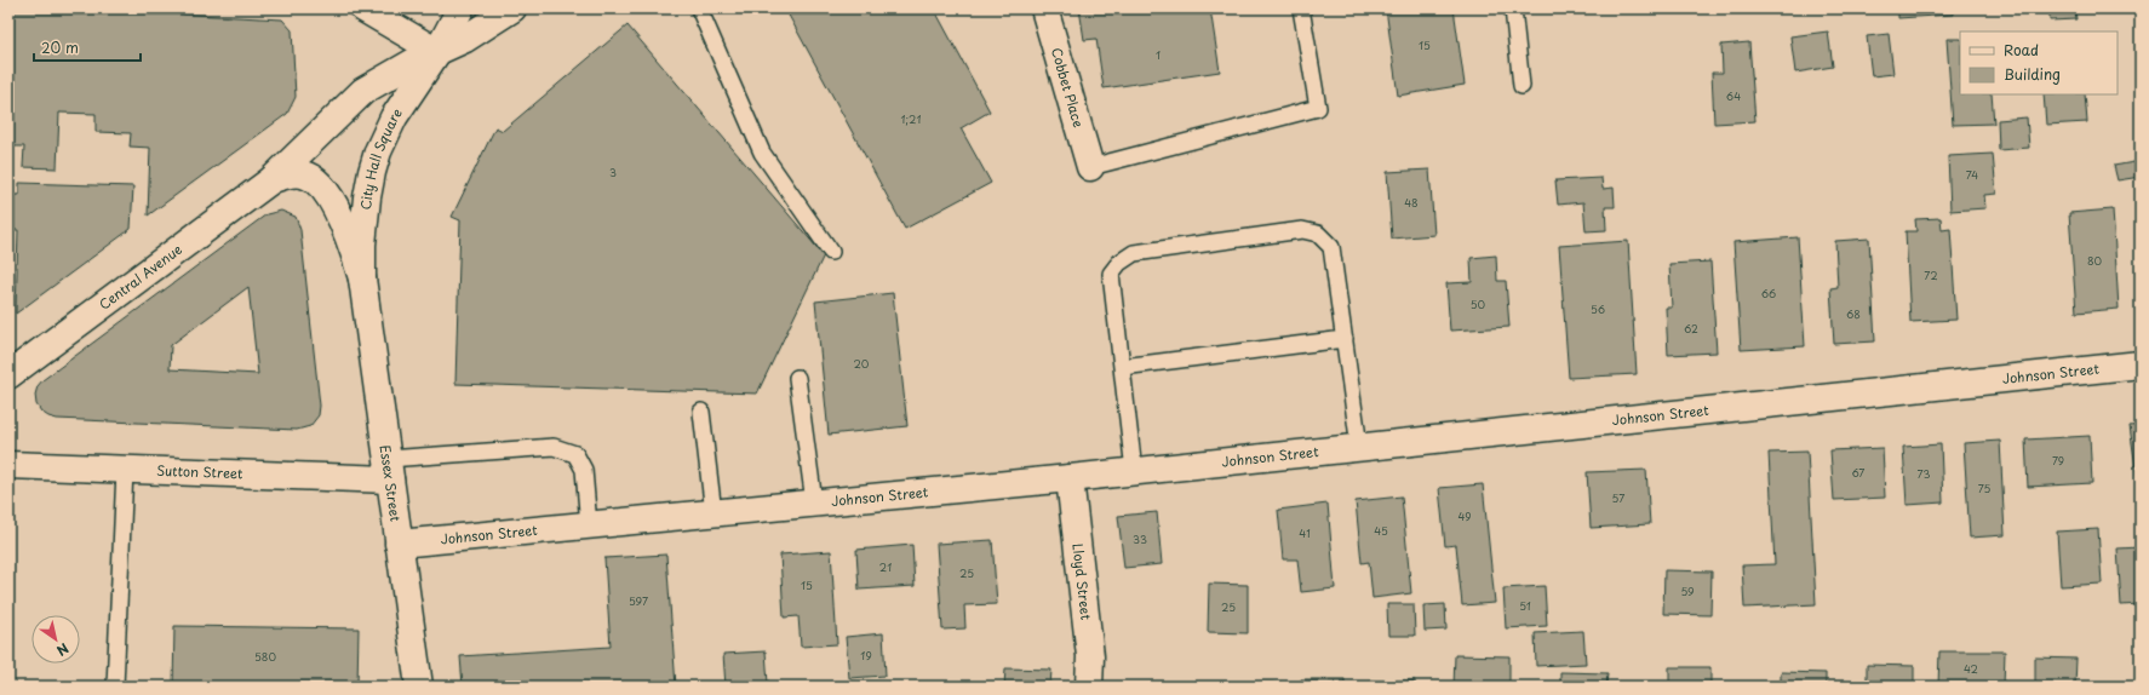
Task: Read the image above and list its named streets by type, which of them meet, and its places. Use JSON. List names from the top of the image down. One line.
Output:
{"streets":{"street":["Cobbet Place","City Hall Square","Central Avenue","Johnson Street","Sutton Street","Essex Street","Lloyd Street"]},"crossings":[["City Hall Square","Essex Street"],["Johnson Street","Essex Street"],["Johnson Street","Lloyd Street"],["Sutton Street","Essex Street"]],"house_numbers":["15","1","64","1;21","3","74","48","80","72","66","50","56","68","62","20","79","67","73","75","57","49","45","41","33","21","25","15","59","597","51","25","19","580","42"],"legend":["Road","Building"],"scale_bar":"20 m","north":"bottom right"}
